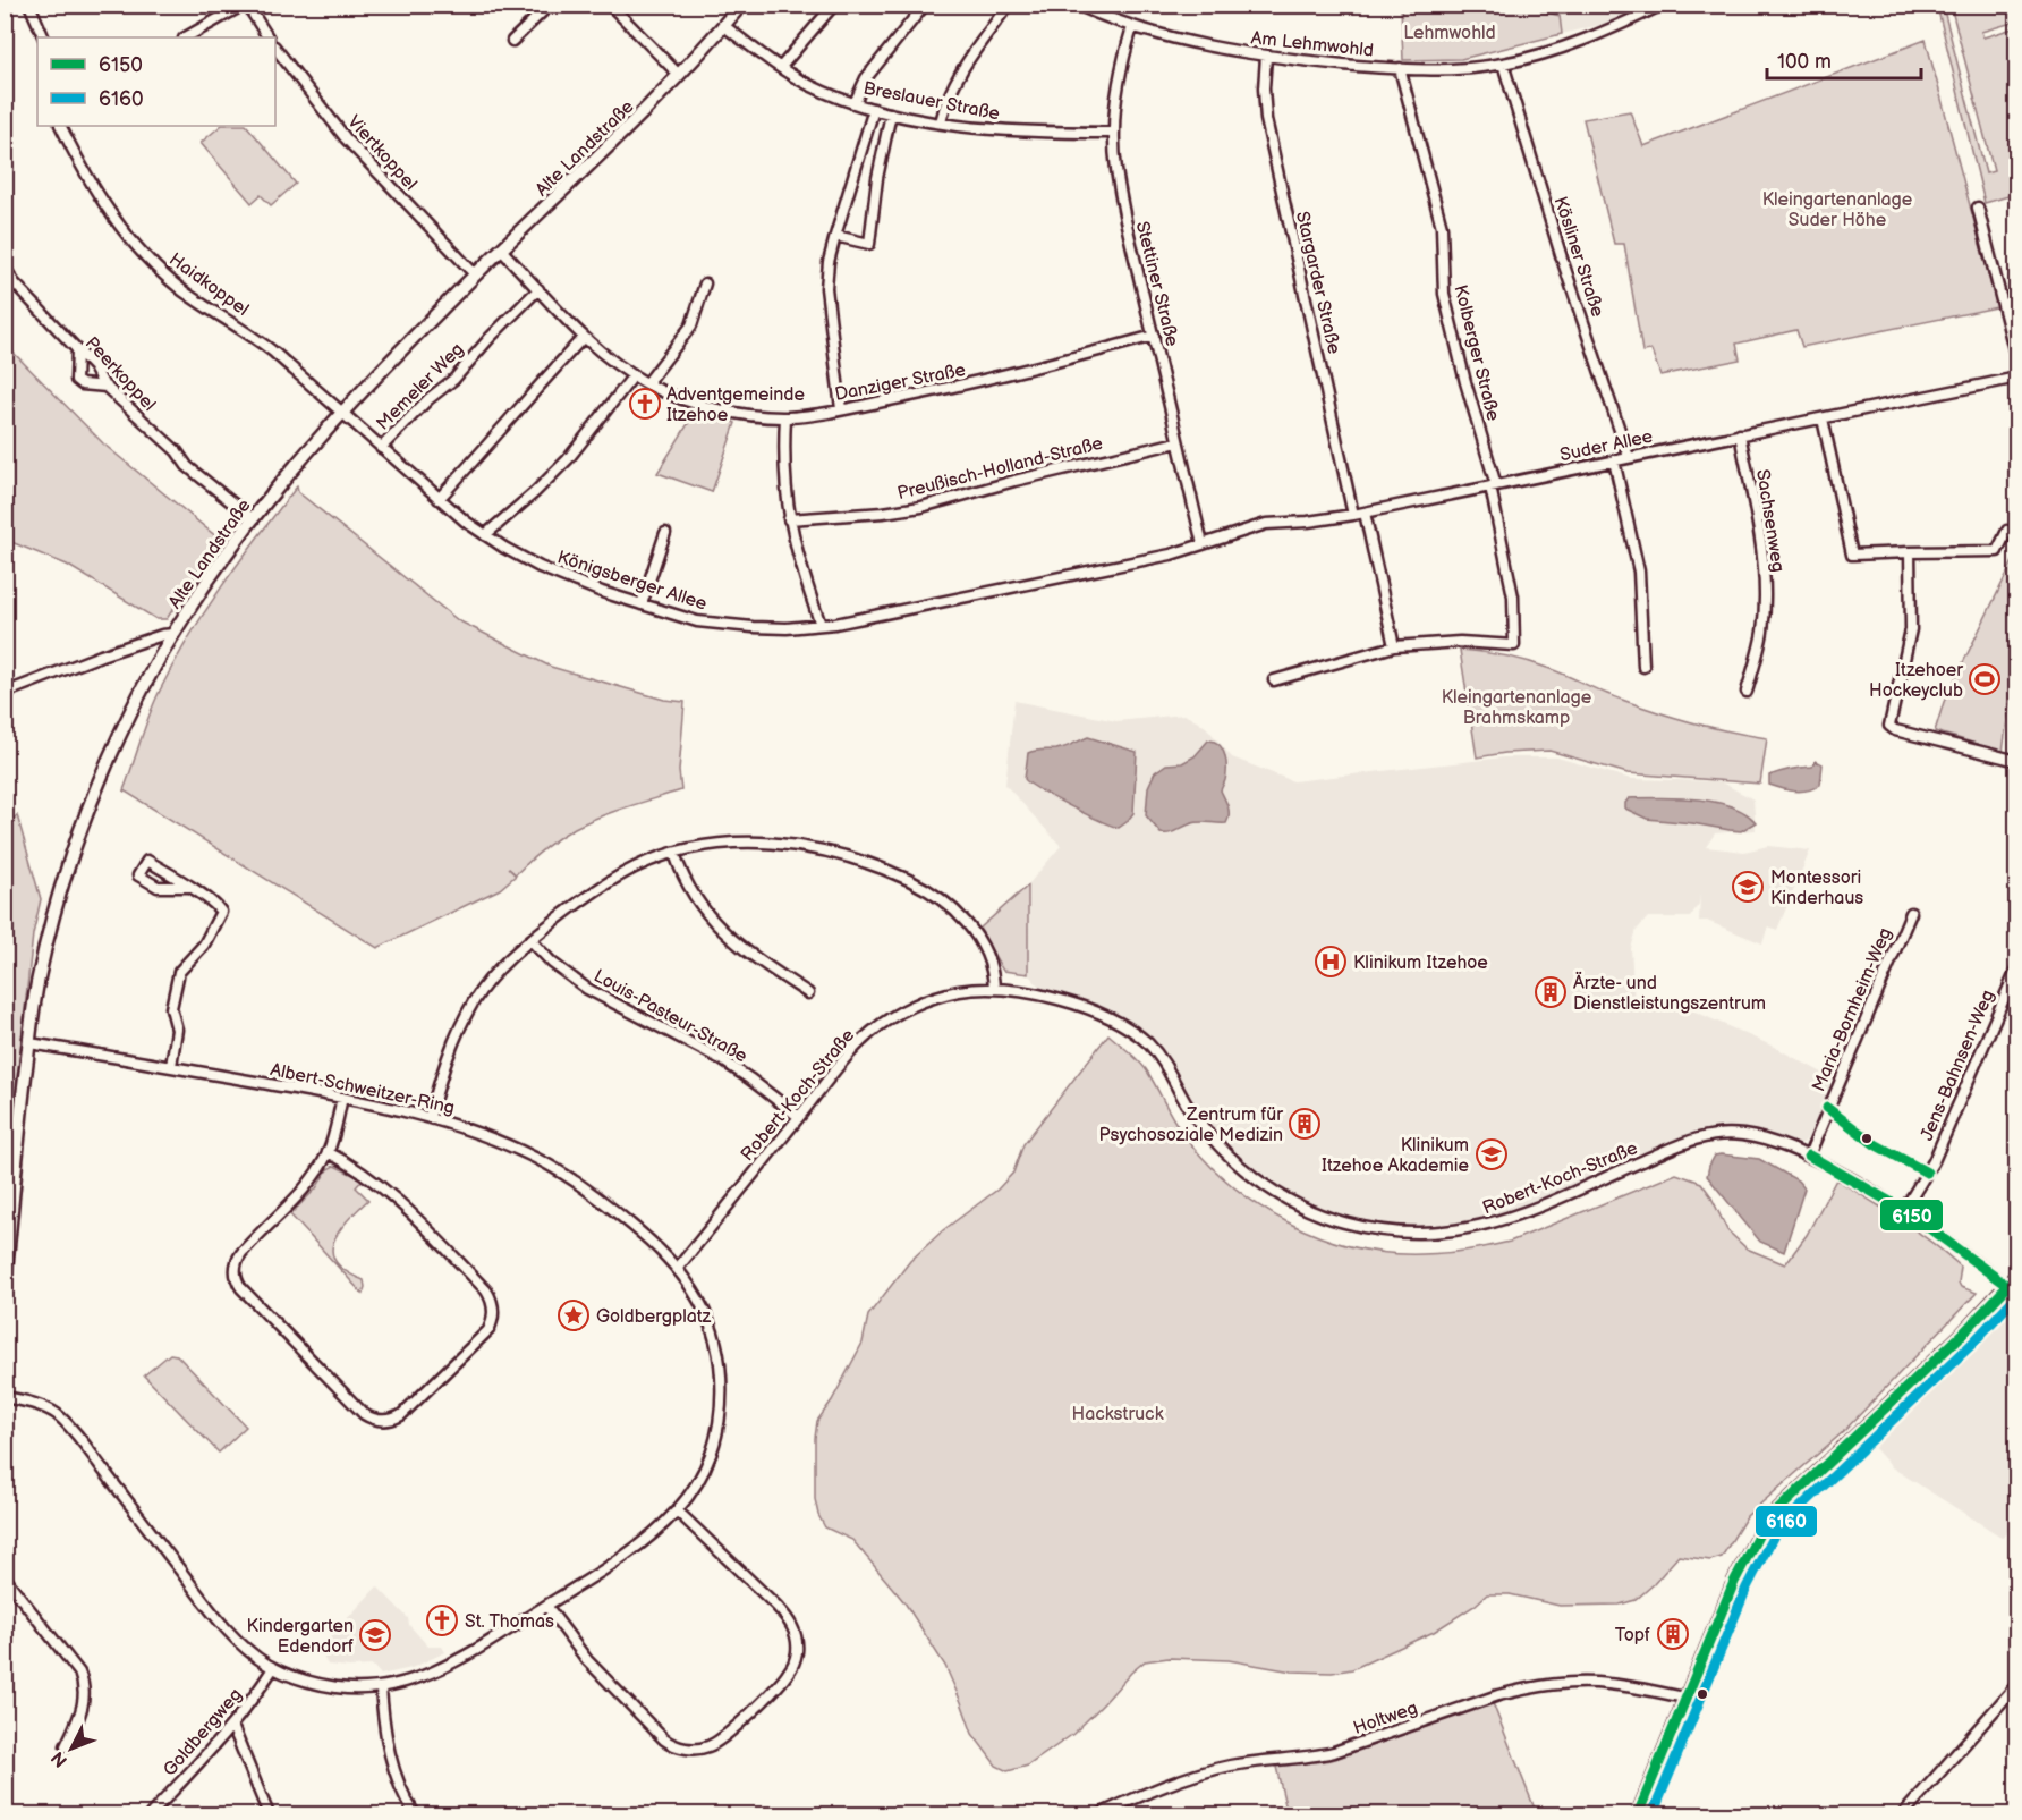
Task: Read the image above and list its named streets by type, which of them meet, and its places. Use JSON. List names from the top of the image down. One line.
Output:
{"streets":{"street":["Am Lehmwohld","Breslauer Straße","Alte Landstraße","Viertkoppel","Kösliner Straße","Stargarder Straße","Haidkoppel","Stettiner Straße","Kolberger Straße","Peerkoppel","Danziger Straße","Memeler Weg","Suder Allee","Preußisch-Holland-Straße","Sachsenweg","Königsberger Allee","Maria-Bornheim-Weg","Louis-Pasteur-Straße","Jens-Bahnsen-Weg","Albert-Schweitzer-Ring","Robert-Koch-Straße","Holtweg","Goldbergweg"]},"crossings":[["Am Lehmwohld","Kösliner Straße"],["Am Lehmwohld","Stargarder Straße"],["Am Lehmwohld","Stettiner Straße"],["Am Lehmwohld","Kolberger Straße"],["Breslauer Straße","Alte Landstraße"],["Breslauer Straße","Stettiner Straße"],["Alte Landstraße","Viertkoppel"],["Alte Landstraße","Haidkoppel"],["Alte Landstraße","Peerkoppel"],["Alte Landstraße","Danziger Straße"],["Alte Landstraße","Königsberger Allee"],["Alte Landstraße","Albert-Schweitzer-Ring"],["Kösliner Straße","Suder Allee"],["Stargarder Straße","Suder Allee"],["Haidkoppel","Königsberger Allee"],["Stettiner Straße","Danziger Straße"],["Stettiner Straße","Suder Allee"],["Stettiner Straße","Preußisch-Holland-Straße"],["Stettiner Straße","Königsberger Allee"],["Kolberger Straße","Suder Allee"],["Danziger Straße","Memeler Weg"],["Memeler Weg","Königsberger Allee"],["Suder Allee","Sachsenweg"],["Suder Allee","Königsberger Allee"],["Maria-Bornheim-Weg","Robert-Koch-Straße"],["Louis-Pasteur-Straße","Robert-Koch-Straße"],["Jens-Bahnsen-Weg","Robert-Koch-Straße"],["Albert-Schweitzer-Ring","Robert-Koch-Straße"],["Albert-Schweitzer-Ring","Goldbergweg"]],"parks":["Lehmwohld","Kleingartenanlage Suder Höhe","Kleingartenanlage Brahmskamp","Hackstruck"],"places":{"church":["Adventgemeinde Itzehoe","St. Thomas"],"sports":["Itzehoer Hockeyclub"],"school or university":["Montessori Kinderhaus","Klinikum Itzehoe Akademie","Kindergarten Edendorf"],"hospital":["Klinikum Itzehoe"],"building":["Ärzte- und Dienstleistungszentrum","Zentrum für Psychosoziale Medizin","Topf"],"place":["Goldbergplatz"]},"lines":["transit line 6150","transit line 6160"],"legend":["6150","6160"],"scale_bar":"100 m","north":"bottom left"}
